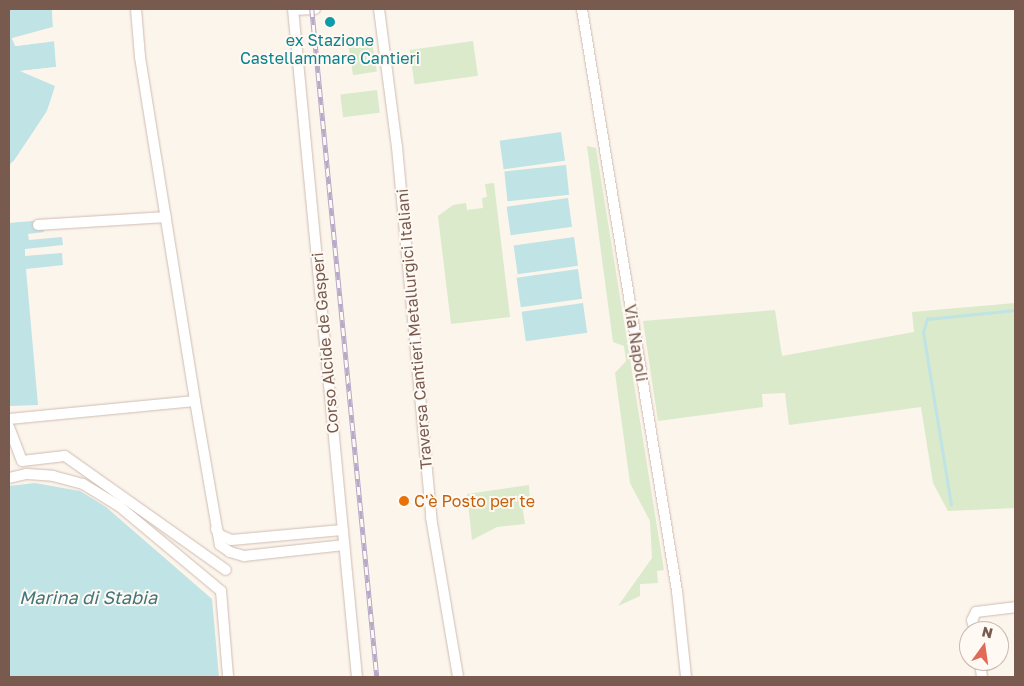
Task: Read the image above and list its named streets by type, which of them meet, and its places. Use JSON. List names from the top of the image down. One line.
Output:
{"streets":{"street":["Traversa Cantieri Metallurgici Italiani","Corso Alcide de Gasperi","Via Napoli"]},"water":["Marina di Stabia"],"places":["ex Stazione Castellammare Cantieri","C'è Posto per te"],"north":"top"}
